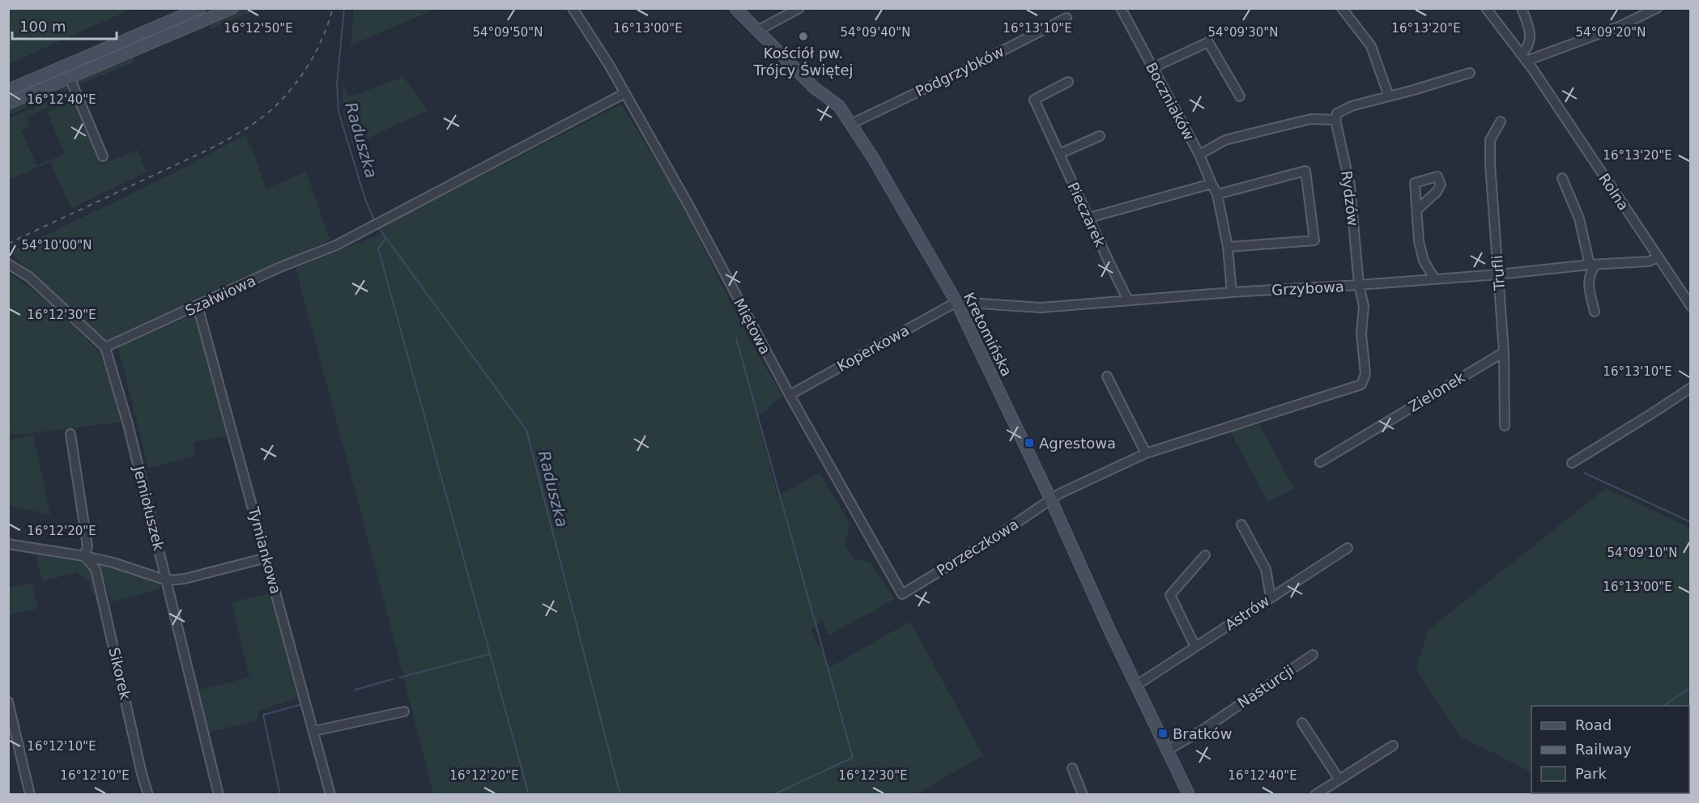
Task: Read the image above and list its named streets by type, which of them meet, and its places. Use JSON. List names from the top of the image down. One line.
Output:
{"streets":{"street":["Podgrzybków","Boczniaków","Rolna","Rydzów","Pieczarek","Trufli","Grzybowa","Szałwiowa","Miętowa","Kretomińska","Koperkowa","Zielonek","Jemiołuszek","Porzeczkowa","Tymiankowa","Astrów","Sikorek","Nasturcji"]},"crossings":[["Podgrzybków","Kretomińska"],["Boczniaków","Grzybowa"],["Rolna","Grzybowa"],["Rydzów","Grzybowa"],["Pieczarek","Grzybowa"],["Trufli","Grzybowa"],["Trufli","Zielonek"],["Grzybowa","Kretomińska"],["Grzybowa","Koperkowa"],["Szałwiowa","Miętowa"],["Szałwiowa","Jemiołuszek"],["Szałwiowa","Tymiankowa"],["Miętowa","Koperkowa"],["Miętowa","Porzeczkowa"],["Kretomińska","Koperkowa"],["Kretomińska","Porzeczkowa"],["Kretomińska","Astrów"],["Kretomińska","Nasturcji"]],"water":["Raduszka"],"places":{"other":["Kościół pw. Trójcy Świętej"],"transit":["Agrestowa","Bratków"]},"legend":["Road","Railway","Park"],"scale_bar":"100 m","coordinates":["16°13'20\"E","16°12'50\"E","16°13'00\"E","16°13'10\"E","54°09'20\"N","54°09'50\"N","54°09'40\"N","54°09'30\"N","16°12'40\"E","54°10'00\"N","16°12'30\"E","16°12'20\"E","54°09'10\"N","16°12'10\"E"]}
